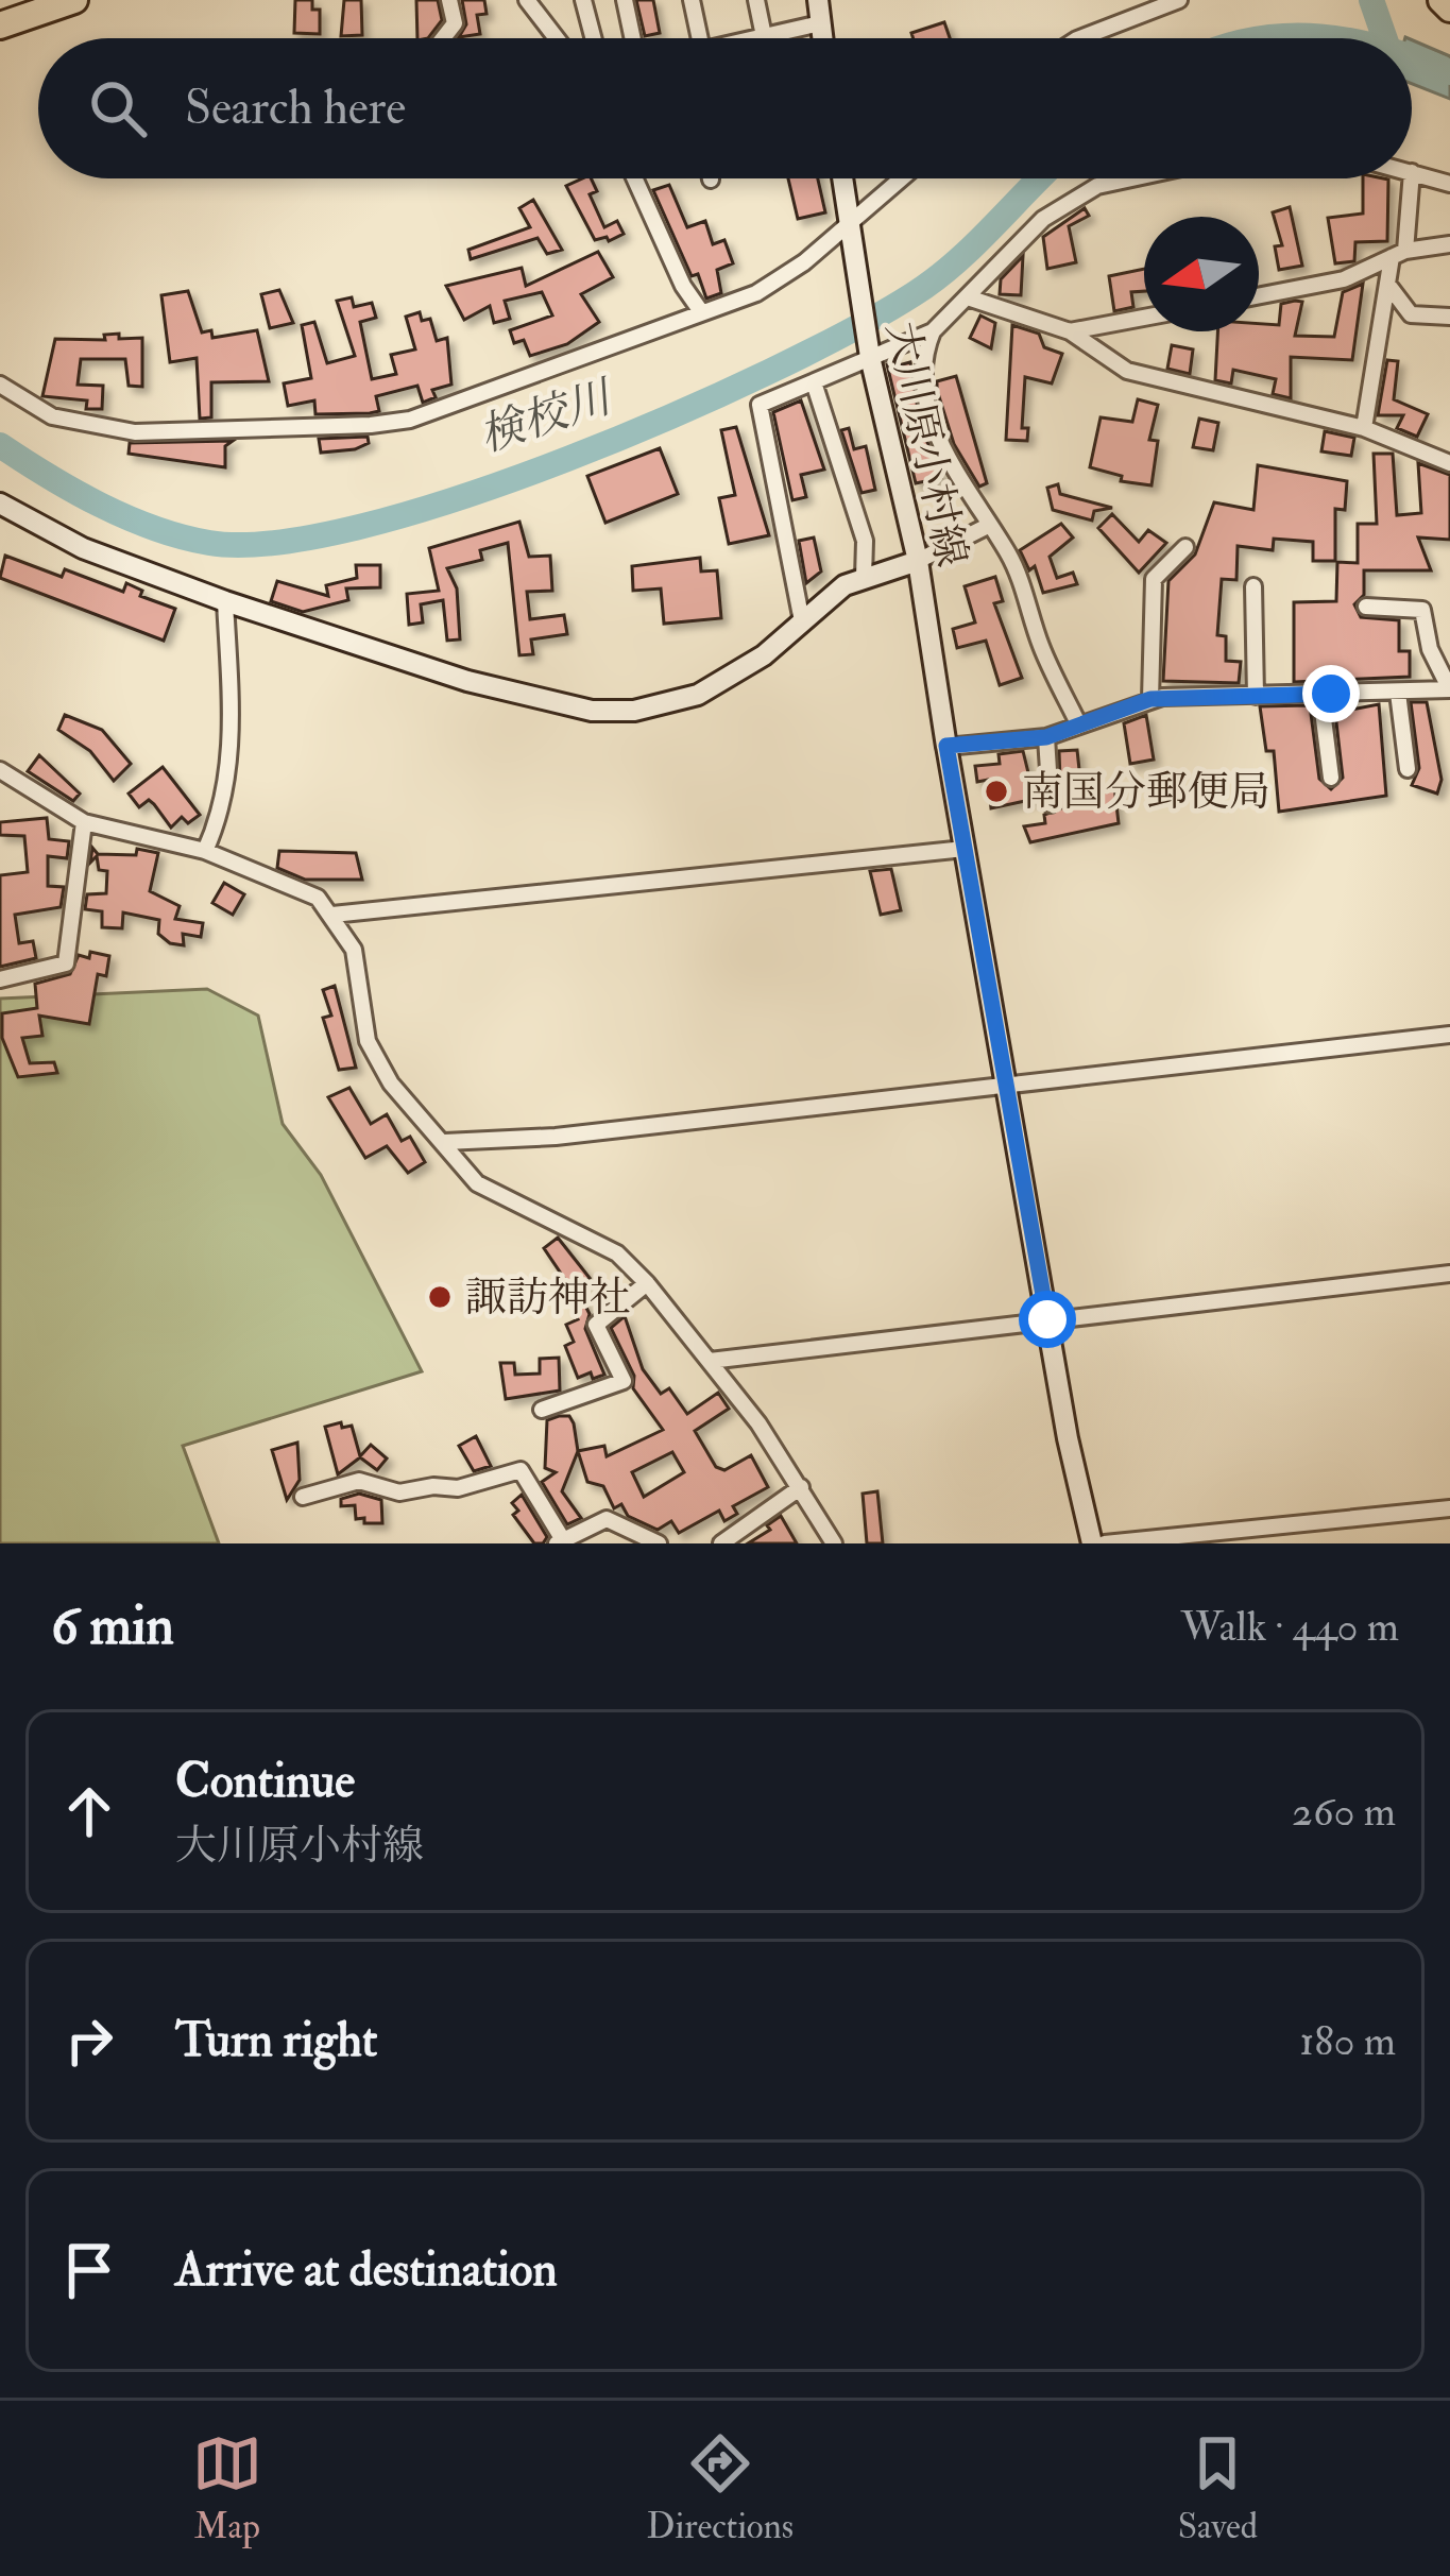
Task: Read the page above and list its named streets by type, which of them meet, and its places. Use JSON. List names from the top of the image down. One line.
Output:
{"streets":{"main road":["大川原小村線"]},"water":["検校川"],"places":["南国分郵便局","諏訪神社"],"north":"left","page":{"search":"Search here","heading":["6 min","Walk · 440 m"],"list":[["Continue","大川原小村線","260 m"],["Turn right","180 m"],"Arrive at destination"],"nav":["Map","Directions","Saved"]}}
